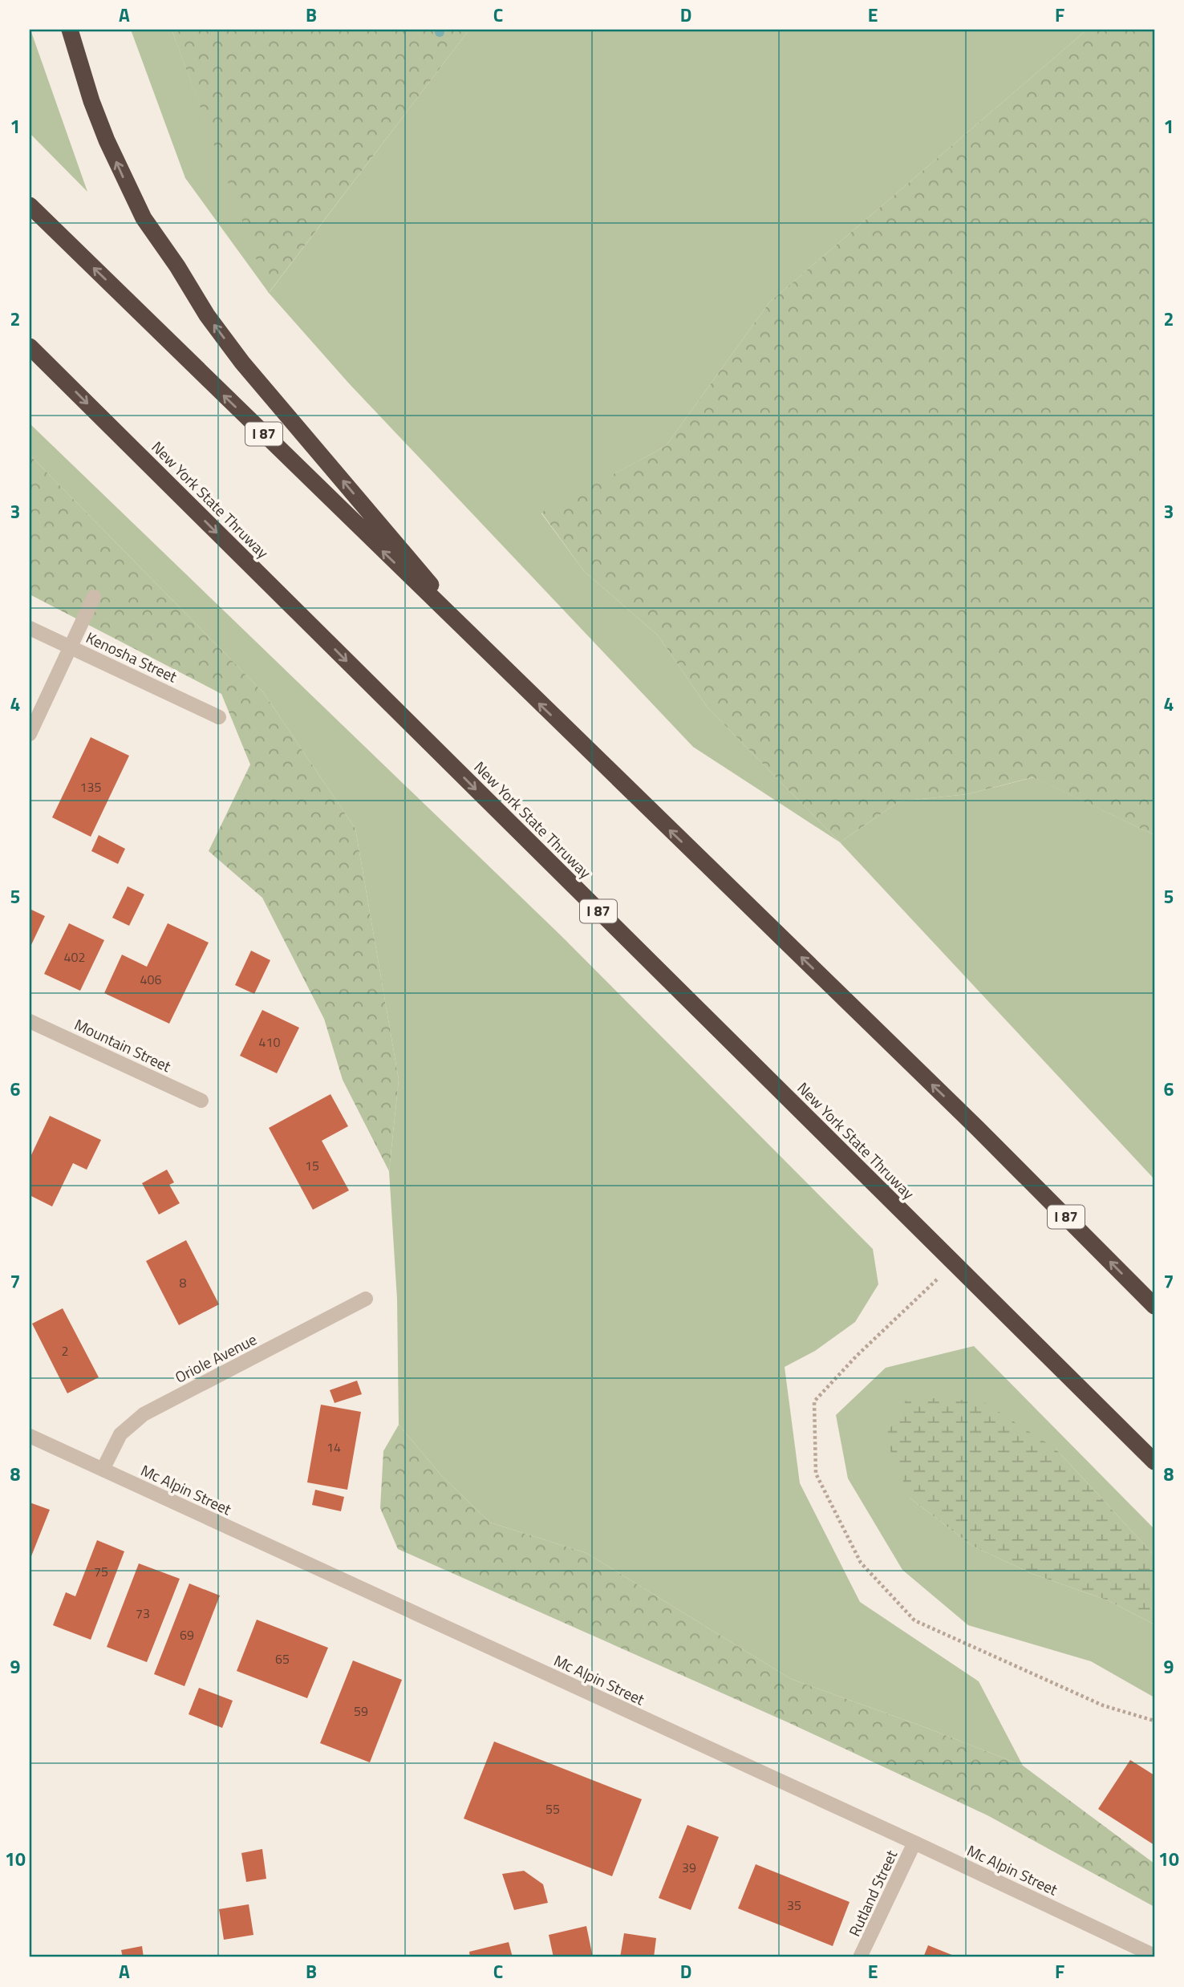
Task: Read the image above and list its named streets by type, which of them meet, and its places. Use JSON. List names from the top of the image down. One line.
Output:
{"streets":{"highway":["I 87","New York State Thruway"],"street":["Kenosha Street","Mountain Street","Oriole Avenue","Mc Alpin Street","Rutland Street"]},"crossings":[["Oriole Avenue","Mc Alpin Street"],["Mc Alpin Street","Rutland Street"]],"house_numbers":["135","402","406","410","15","8","2","14","75","73","69","65","59","55","39","35"],"grid":{"columns":["A","B","C","D","E","F"],"rows":["1","2","3","4","5","6","7","8","9","10"]}}
